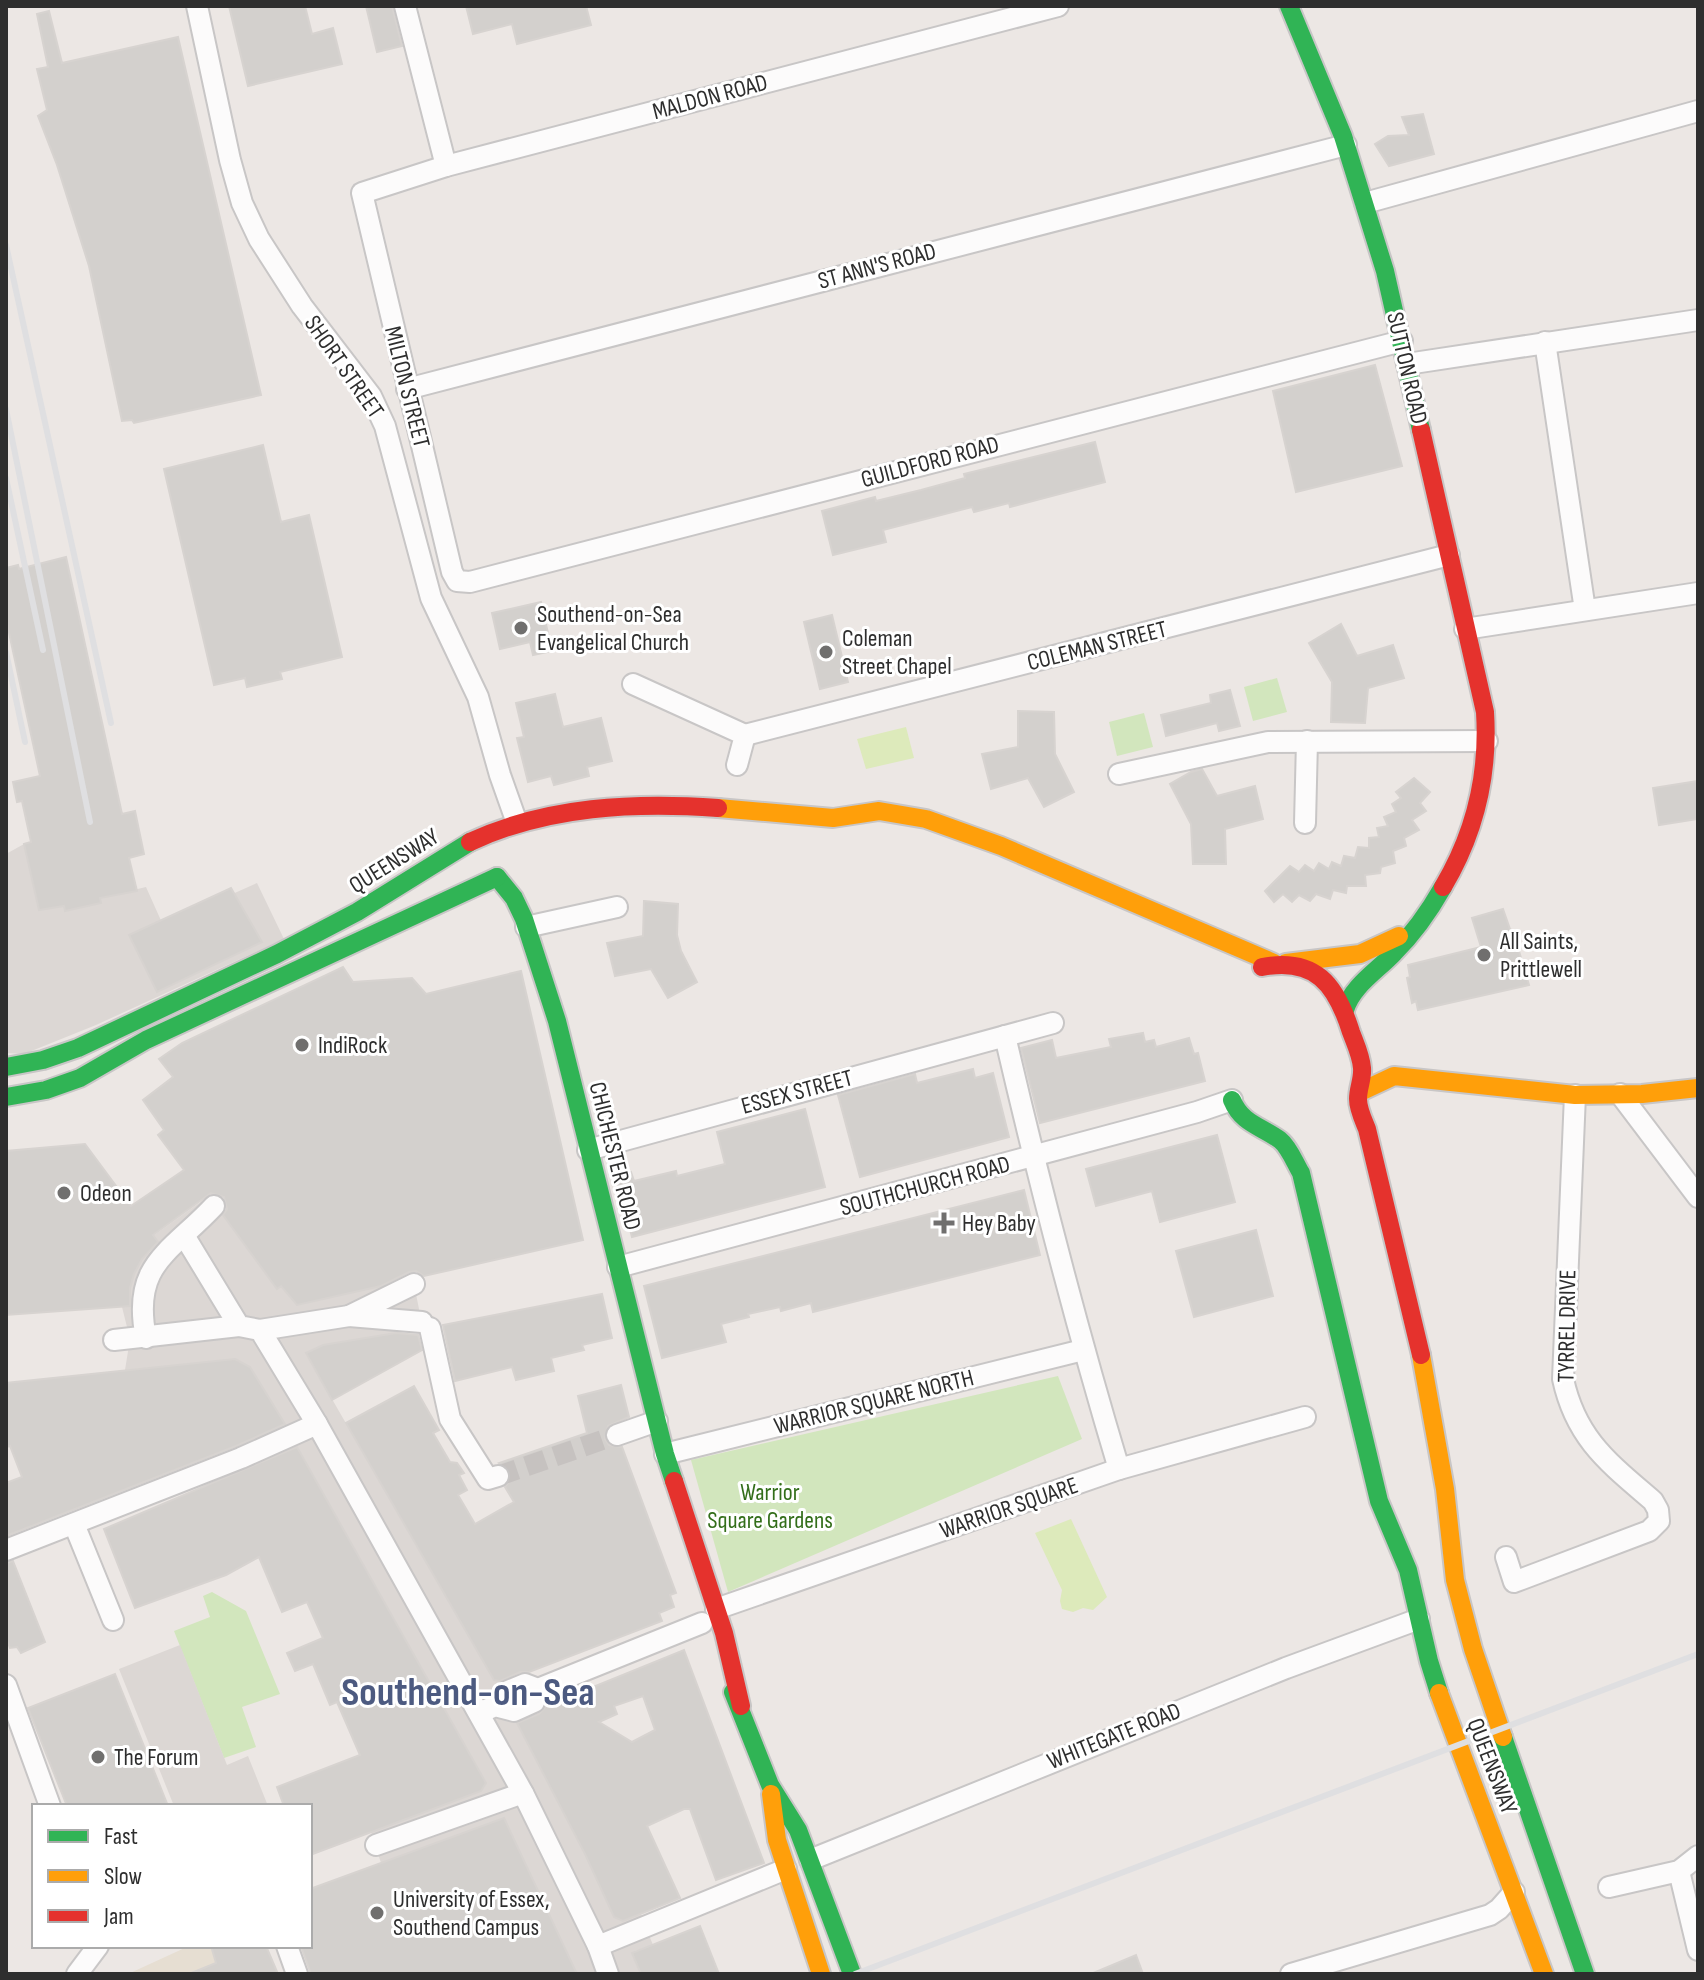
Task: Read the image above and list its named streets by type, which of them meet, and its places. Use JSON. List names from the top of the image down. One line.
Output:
{"streets":{"main road":["SUTTON ROAD","QUEENSWAY","CHICHESTER ROAD"],"street":["MALDON ROAD","ST ANN'S ROAD","SHORT STREET","MILTON STREET","GUILDFORD ROAD","COLEMAN STREET","ESSEX STREET","SOUTHCHURCH ROAD","TYRREL DRIVE","WARRIOR SQUARE NORTH","WARRIOR SQUARE","WHITEGATE ROAD"]},"crossings":[["MALDON ROAD","MILTON STREET"],["ST ANN'S ROAD","SUTTON ROAD"],["ST ANN'S ROAD","MILTON STREET"],["SHORT STREET","QUEENSWAY"],["SUTTON ROAD","GUILDFORD ROAD"],["SUTTON ROAD","COLEMAN STREET"],["SUTTON ROAD","QUEENSWAY"],["MILTON STREET","GUILDFORD ROAD"],["QUEENSWAY","CHICHESTER ROAD"],["QUEENSWAY","SOUTHCHURCH ROAD"],["QUEENSWAY","WHITEGATE ROAD"],["ESSEX STREET","CHICHESTER ROAD"],["CHICHESTER ROAD","SOUTHCHURCH ROAD"],["CHICHESTER ROAD","WARRIOR SQUARE NORTH"],["CHICHESTER ROAD","WARRIOR SQUARE"],["CHICHESTER ROAD","WHITEGATE ROAD"]],"districts":["Southend-on-Sea"],"parks":["Warrior Square Gardens"],"places":{"other":["Southend-on-Sea Evangelical Church","Coleman Street Chapel","All Saints, Prittlewell","IndiRock","Odeon","The Forum","University of Essex, Southend Campus"],"health":["Hey Baby"]},"legend":["Fast","Slow","Jam"]}
